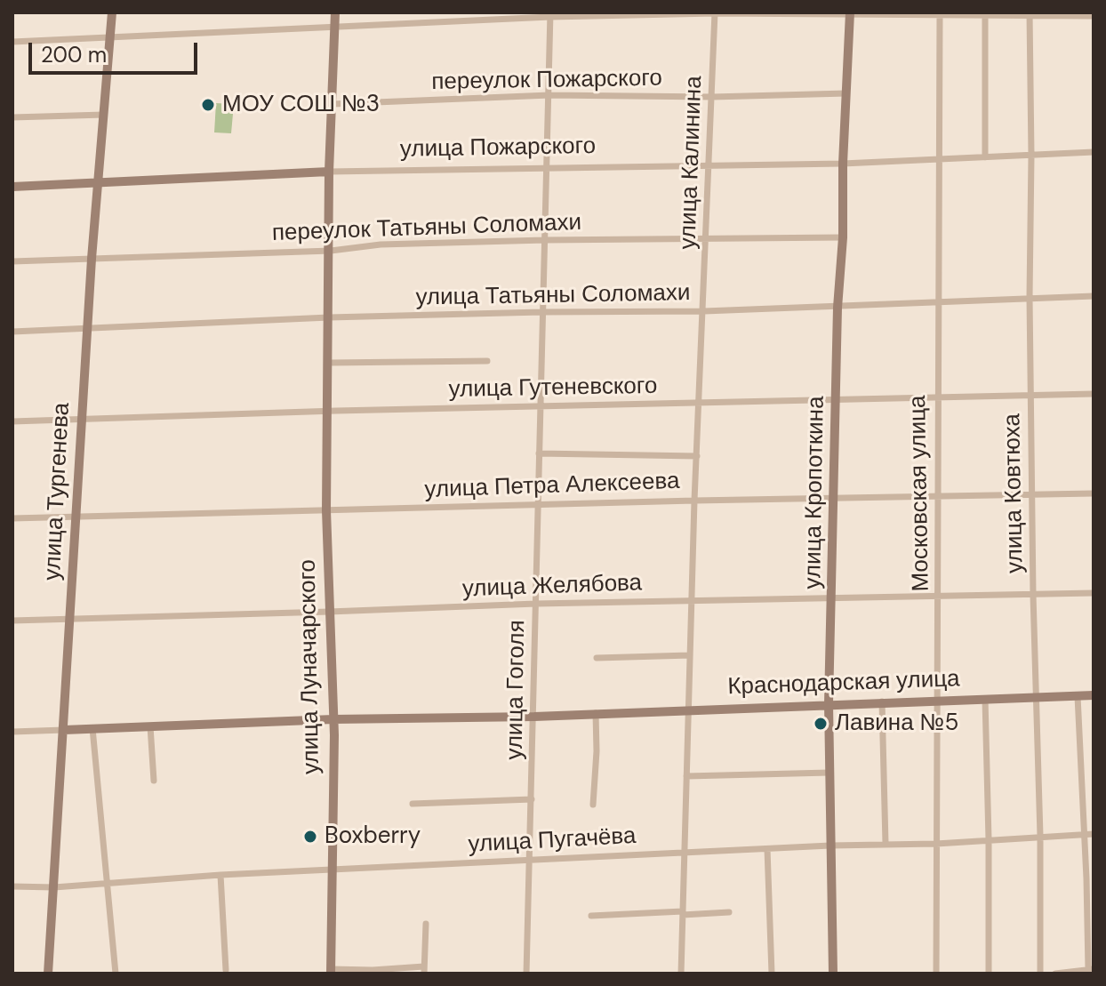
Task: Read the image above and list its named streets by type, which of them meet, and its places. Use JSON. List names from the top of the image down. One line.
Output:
{"streets":{"main road":["улица Пожарского","улица Тургенева","улица Кропоткина","улица Луначарского","Краснодарская улица"],"street":["переулок Пожарского","улица Калинина","переулок Татьяны Соломахи","улица Татьяны Соломахи","улица Гутеневского","улица Петра Алексеева","Московская улица","улица Ковтюха","улица Желябова","улица Гоголя","улица Пугачёва"]},"crossings":[["переулок Пожарского","улица Калинина"],["переулок Пожарского","улица Кропоткина"],["переулок Пожарского","улица Луначарского"],["переулок Пожарского","улица Гоголя"],["улица Пожарского","улица Калинина"],["улица Пожарского","улица Тургенева"],["улица Пожарского","улица Кропоткина"],["улица Пожарского","Московская улица"],["улица Пожарского","улица Ковтюха"],["улица Пожарского","улица Луначарского"],["улица Пожарского","улица Гоголя"],["улица Калинина","переулок Татьяны Соломахи"],["улица Калинина","улица Татьяны Соломахи"],["улица Калинина","улица Гутеневского"],["улица Калинина","улица Петра Алексеева"],["улица Калинина","улица Желябова"],["улица Калинина","Краснодарская улица"],["улица Калинина","улица Пугачёва"],["переулок Татьяны Соломахи","улица Тургенева"],["переулок Татьяны Соломахи","улица Кропоткина"],["переулок Татьяны Соломахи","улица Луначарского"],["переулок Татьяны Соломахи","улица Гоголя"],["улица Татьяны Соломахи","улица Тургенева"],["улица Татьяны Соломахи","улица Кропоткина"],["улица Татьяны Соломахи","Московская улица"],["улица Татьяны Соломахи","улица Ковтюха"],["улица Татьяны Соломахи","улица Луначарского"],["улица Татьяны Соломахи","улица Гоголя"],["улица Гутеневского","улица Тургенева"],["улица Гутеневского","улица Кропоткина"],["улица Гутеневского","Московская улица"],["улица Гутеневского","улица Ковтюха"],["улица Гутеневского","улица Луначарского"],["улица Гутеневского","улица Гоголя"],["улица Петра Алексеева","улица Тургенева"],["улица Петра Алексеева","улица Кропоткина"],["улица Петра Алексеева","Московская улица"],["улица Петра Алексеева","улица Ковтюха"],["улица Петра Алексеева","улица Луначарского"],["улица Петра Алексеева","улица Гоголя"],["улица Тургенева","улица Желябова"],["улица Тургенева","Краснодарская улица"],["улица Тургенева","улица Пугачёва"],["улица Кропоткина","улица Желябова"],["улица Кропоткина","Краснодарская улица"],["улица Кропоткина","улица Пугачёва"],["Московская улица","улица Желябова"],["Московская улица","Краснодарская улица"],["Московская улица","улица Пугачёва"],["улица Ковтюха","улица Желябова"],["улица Ковтюха","Краснодарская улица"],["улица Ковтюха","улица Пугачёва"],["улица Желябова","улица Луначарского"],["улица Желябова","улица Гоголя"],["улица Луначарского","Краснодарская улица"],["улица Луначарского","улица Пугачёва"],["Краснодарская улица","улица Гоголя"],["улица Гоголя","улица Пугачёва"]],"places":["МОУ СОШ №3","Лавина №5","Boxberry"],"scale_bar":"200 m"}
